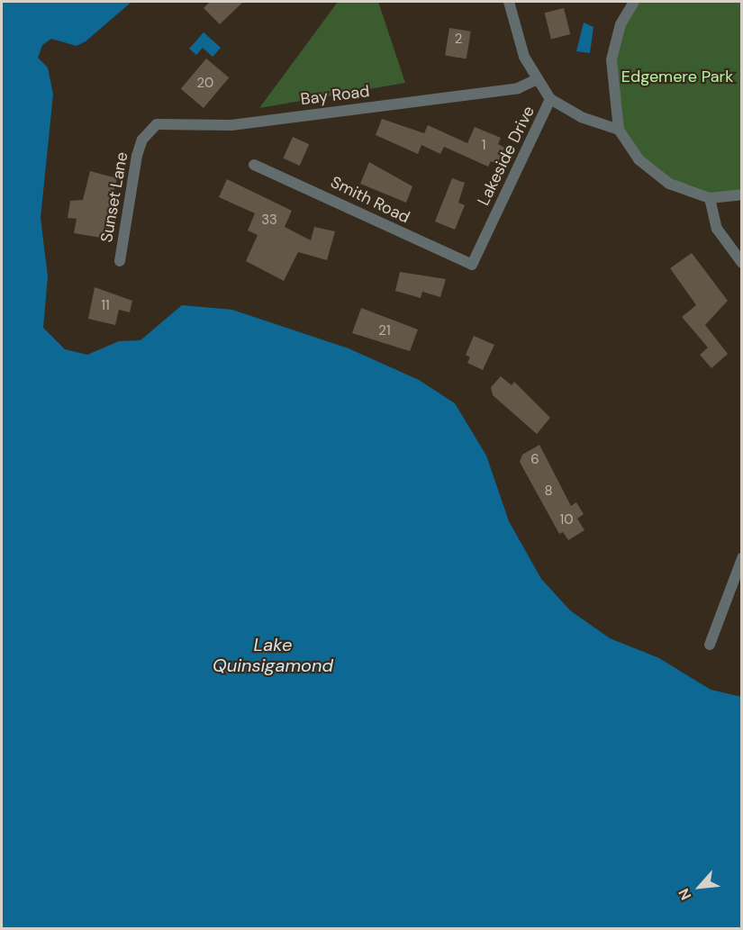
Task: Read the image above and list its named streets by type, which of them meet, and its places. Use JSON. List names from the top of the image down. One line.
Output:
{"streets":{"street":["Bay Road","Lakeside Drive","Sunset Lane","Smith Road"]},"crossings":[["Bay Road","Lakeside Drive"],["Bay Road","Sunset Lane"],["Lakeside Drive","Smith Road"]],"water":["Lake Quinsigamond"],"parks":["Edgemere Park"],"house_numbers":["2","20","1","33","11","21","6","8","10"],"north":"bottom left"}
